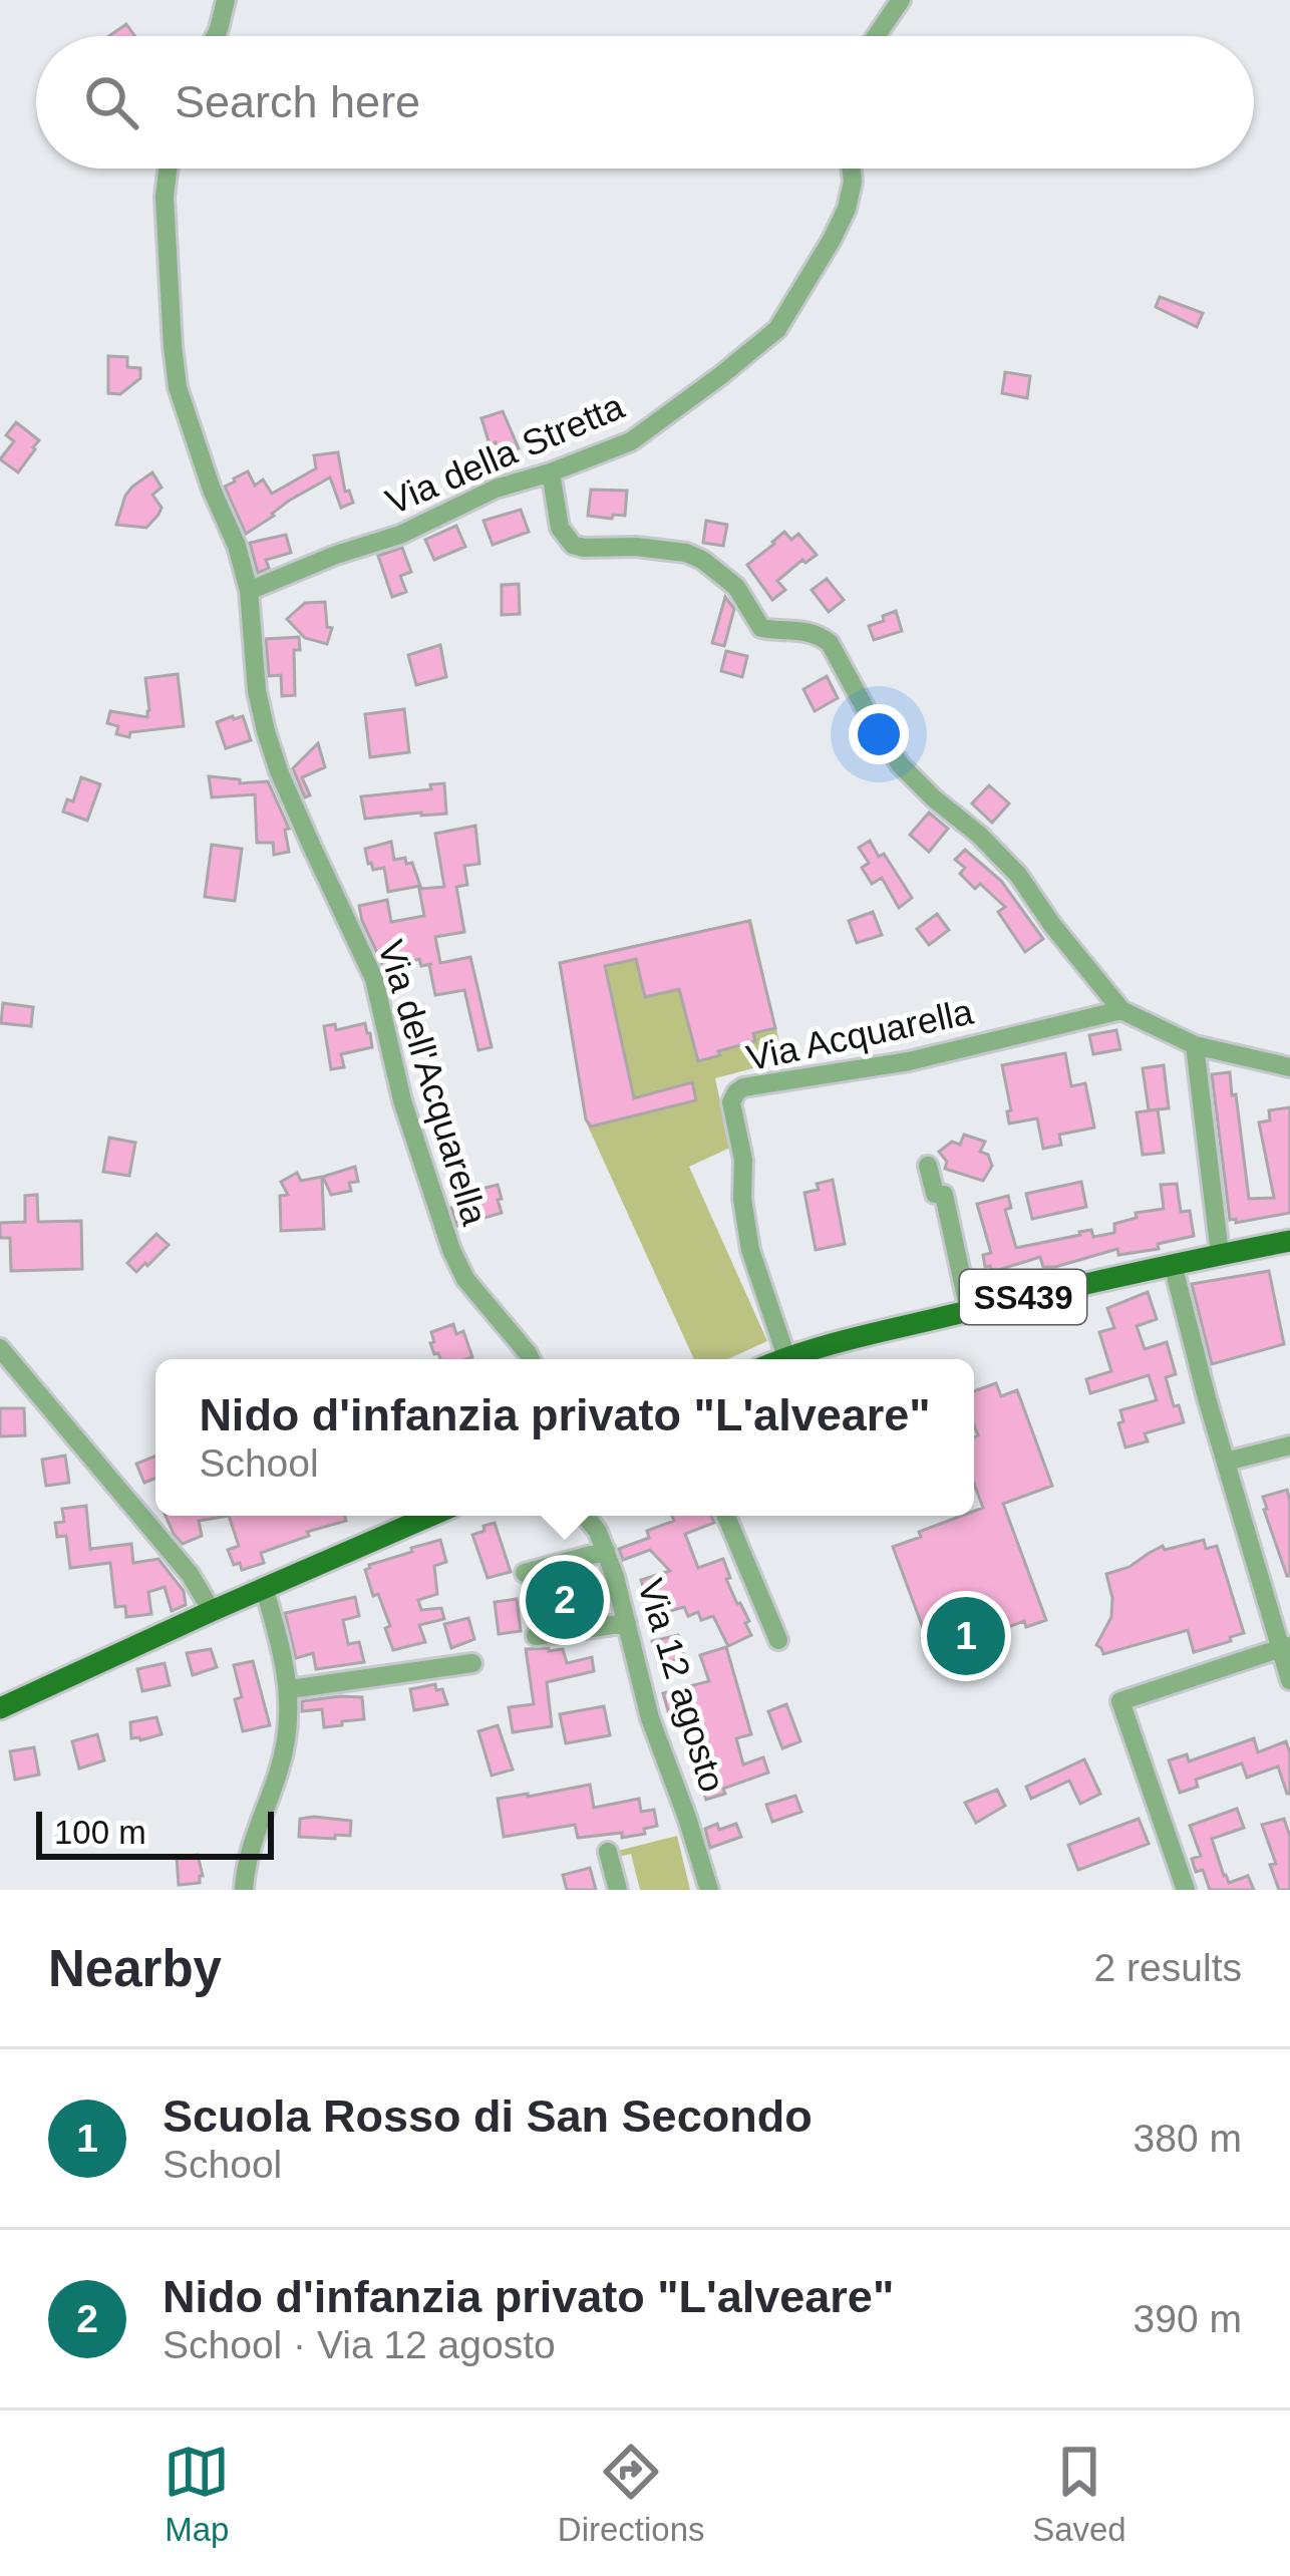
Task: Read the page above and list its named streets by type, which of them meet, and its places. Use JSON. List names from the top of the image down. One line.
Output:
{"streets":{"main road":["SS439"],"street":["Via della Stretta","Via Acquarella","Via dell'Acquarella","Via 12 agosto"]},"crossings":[["Via della Stretta","Via dell'Acquarella"],["Via Acquarella","SS439"]],"scale_bar":"100 m","page":{"search":"Search here","popup":["Nido d'infanzia privato \"L'alveare\"","School"],"pins":["2","1"],"scale":"100 m","heading":["Nearby","2 results"],"list":[{"mark":"1","name":"Scuola Rosso di San Secondo","note":"School","value":"380 m"},{"mark":"2","name":"Nido d'infanzia privato \"L'alveare\"","note":"School · Via 12 agosto","value":"390 m"}],"nav":["Map","Directions","Saved"]}}
